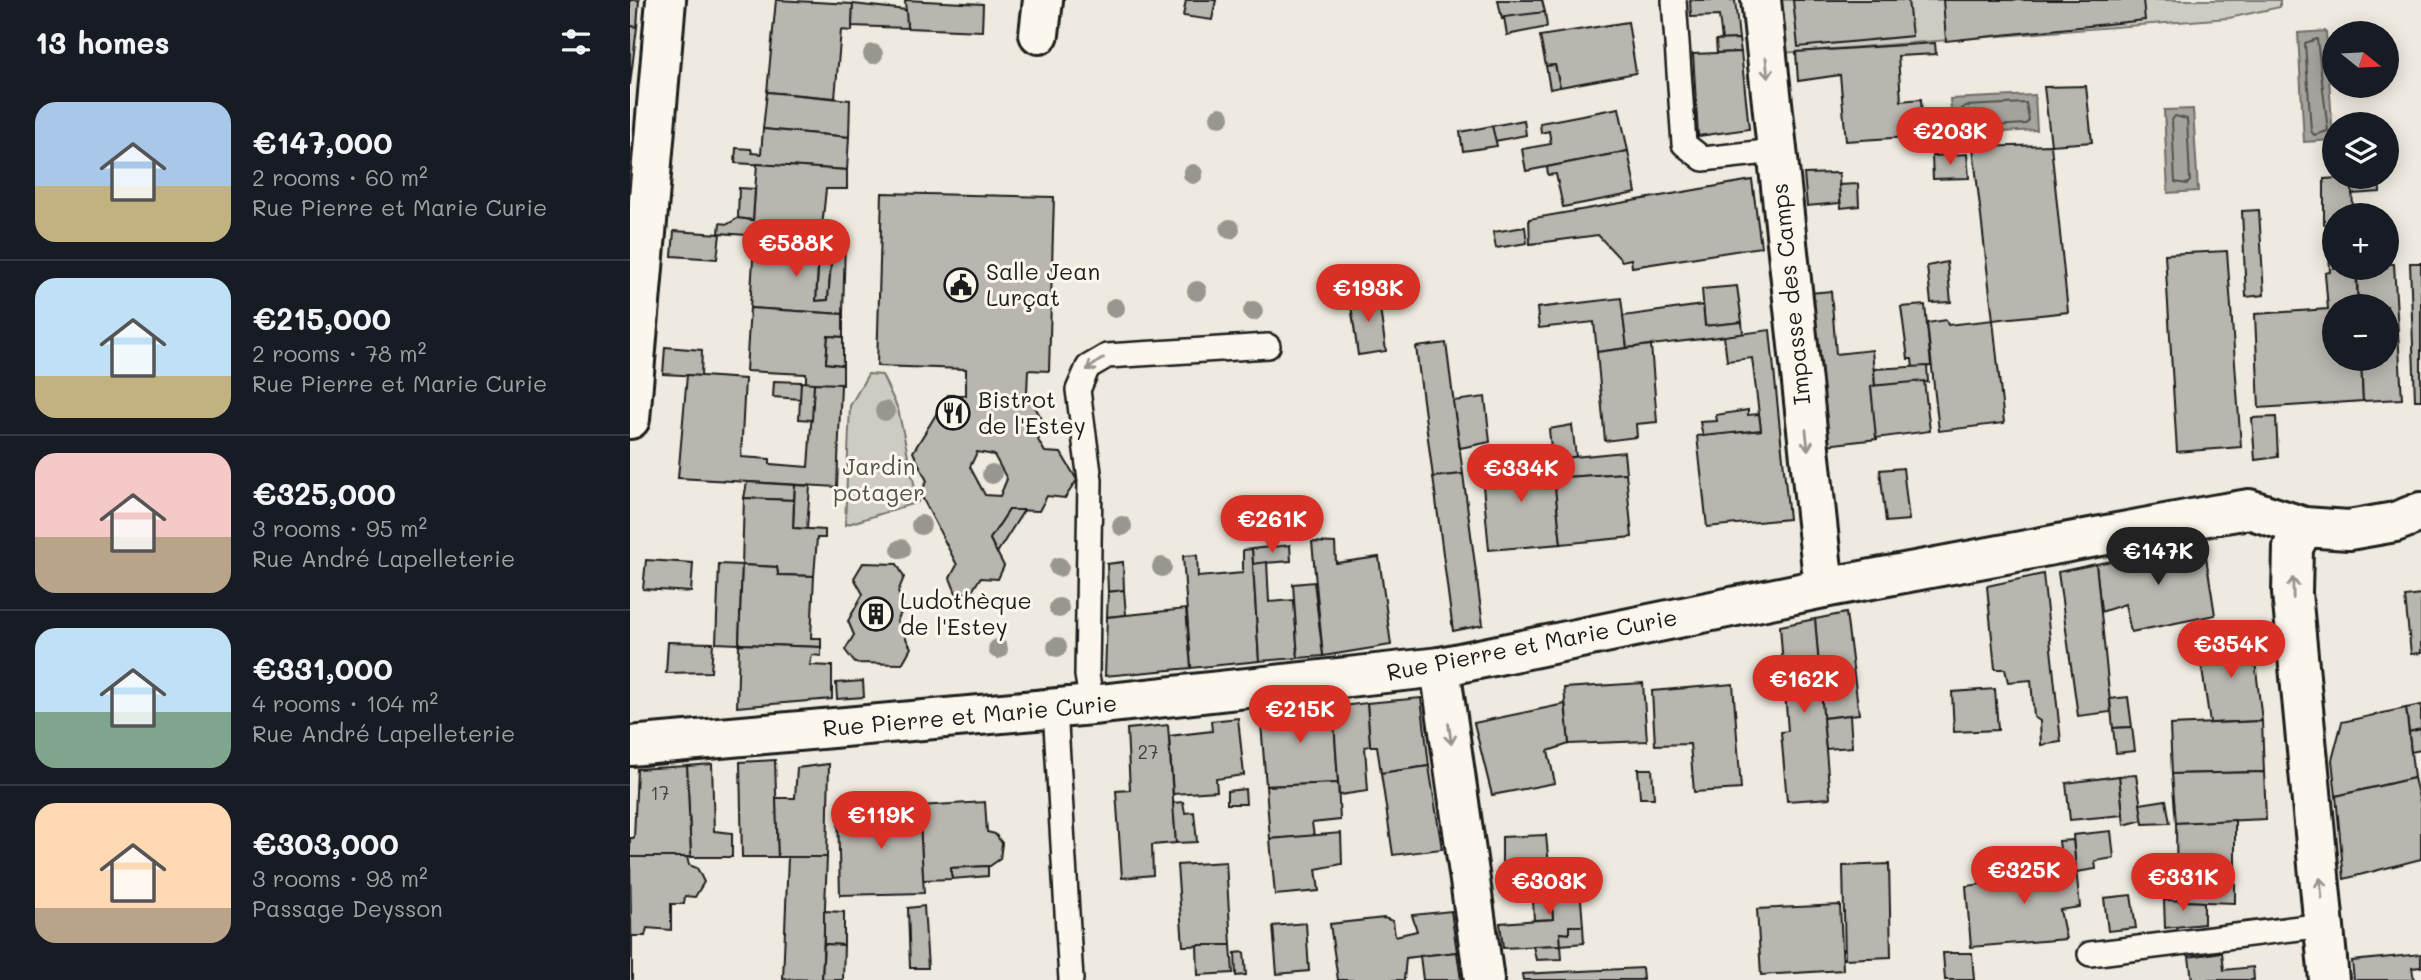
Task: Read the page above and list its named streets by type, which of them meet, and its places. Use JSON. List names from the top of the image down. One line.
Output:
{"streets":{"street":["Impasse des Camps","Rue Pierre et Marie Curie"]},"crossings":[["Impasse des Camps","Rue Pierre et Marie Curie"]],"one_way":["Impasse des Camps"],"parks":["Jardin potager"],"places":{"public building":["Salle Jean Lurçat"],"restaurant":["Bistrot de l'Estey"],"building":["Ludothèque de l'Estey"]},"house_numbers":["27","17"],"north":"right","page":{"heading":"13 homes","map_buttons":["+","−"],"list":[{"name":"€147,000","note":"2 rooms · 60 m² · Rue Pierre et Marie Curie"},{"name":"€215,000","note":"2 rooms · 78 m² · Rue Pierre et Marie Curie"},{"name":"€325,000","note":"3 rooms · 95 m² · Rue André Lapelleterie"},{"name":"€331,000","note":"4 rooms · 104 m² · Rue André Lapelleterie"},{"name":"€303,000","note":"3 rooms · 98 m² · Passage Deysson"}],"price":["€203K","€588K","€193K","€334K","€261K","€147K","€354K","€162K","€215K","€119K","€325K","€331K","€303K"]}}
